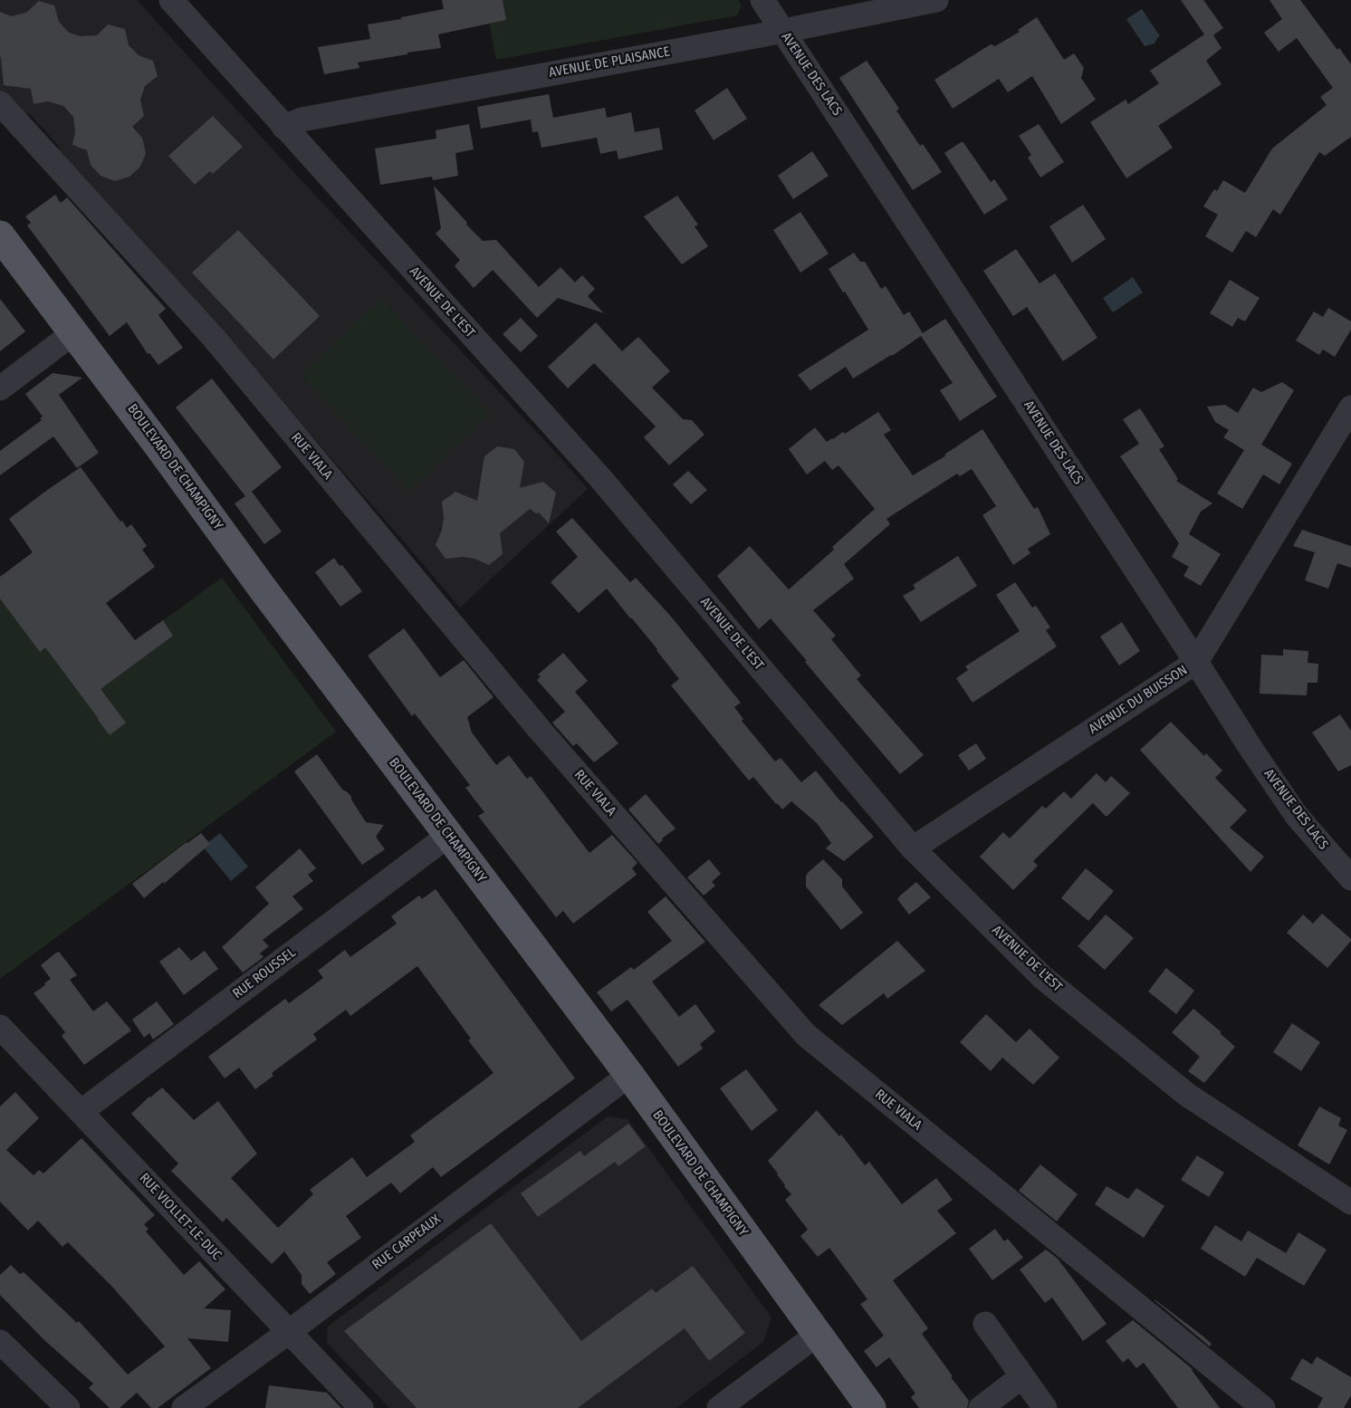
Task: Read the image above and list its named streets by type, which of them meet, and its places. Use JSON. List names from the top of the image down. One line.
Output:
{"streets":{"main road":["BOULEVARD DE CHAMPIGNY"],"street":["AVENUE DE PLAISANCE","AVENUE DES LACS","AVENUE DE L'EST","RUE VIALA","AVENUE DU BUISSON","RUE ROUSSEL","RUE VIOLLET-LE-DUC","RUE CARPEAUX"]},"crossings":[["AVENUE DE PLAISANCE","AVENUE DES LACS"],["AVENUE DE PLAISANCE","AVENUE DE L'EST"],["AVENUE DES LACS","AVENUE DU BUISSON"],["AVENUE DE L'EST","AVENUE DU BUISSON"],["BOULEVARD DE CHAMPIGNY","RUE ROUSSEL"],["BOULEVARD DE CHAMPIGNY","RUE CARPEAUX"],["RUE ROUSSEL","RUE VIOLLET-LE-DUC"],["RUE VIOLLET-LE-DUC","RUE CARPEAUX"]]}
